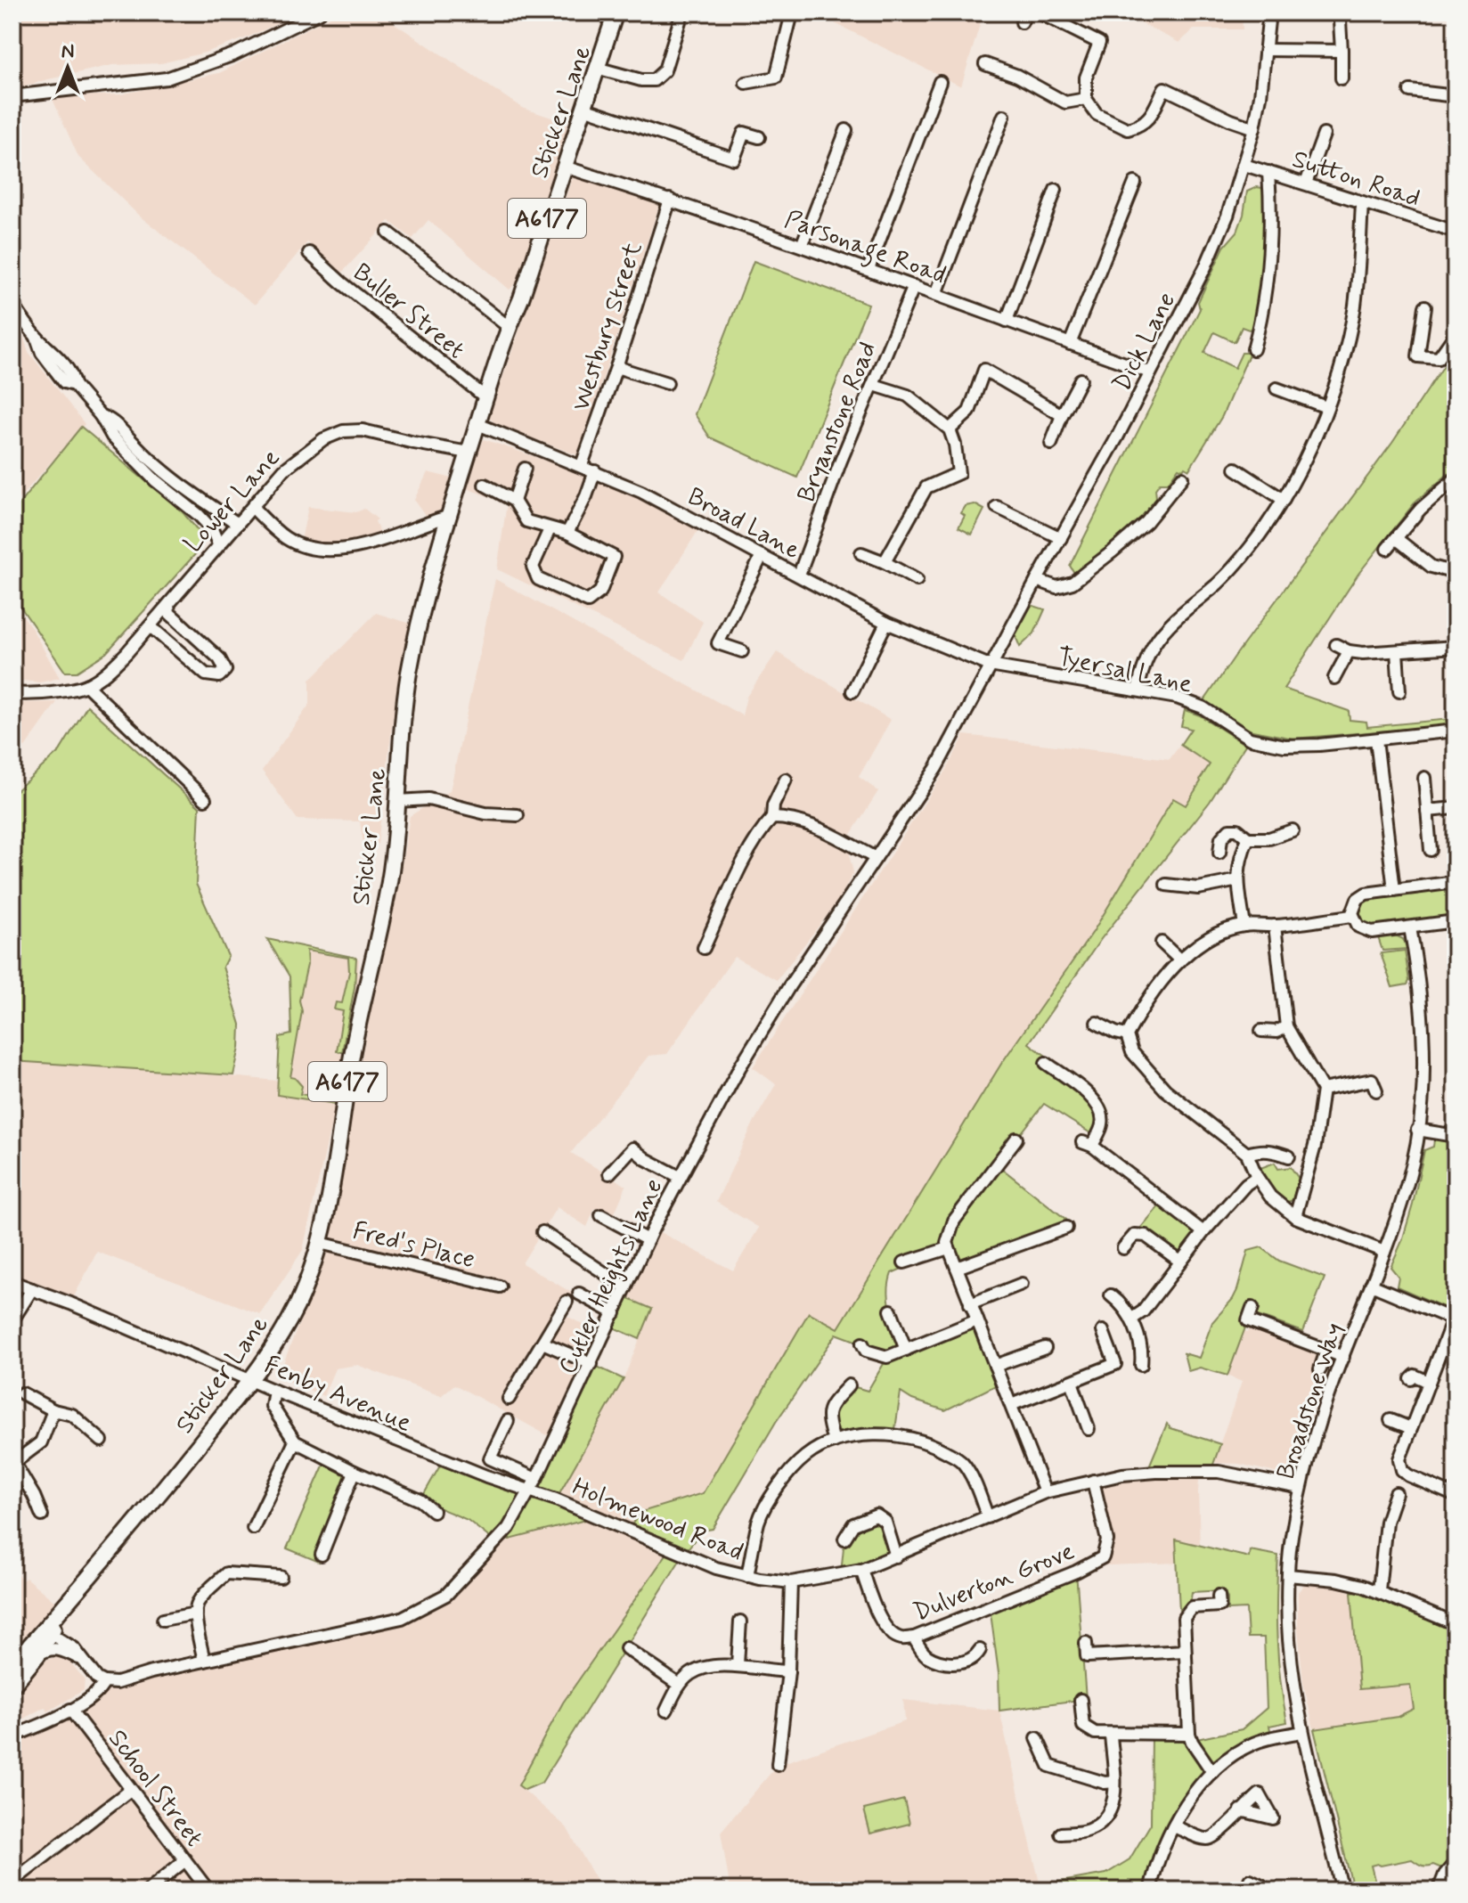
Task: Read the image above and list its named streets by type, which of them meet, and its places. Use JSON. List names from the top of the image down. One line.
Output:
{"streets":{"highway":["Sticker Lane","A6177"],"street":["Sutton Road","Parsonage Road","Buller Street","Westbury Street","Dick Lane","Bryanstone Road","Lower Lane","Broad Lane","Tyersal Lane","Fred's Place","Cutler Heights Lane","Fenby Avenue","Broadstone Way","Holmewood Road","Dulverton Grove","School Street"]},"crossings":[["Sticker Lane","Parsonage Road"],["Sticker Lane","Buller Street"],["Sticker Lane","Lower Lane"],["Sticker Lane","Broad Lane"],["Sticker Lane","Fred's Place"],["Sticker Lane","Fenby Avenue"],["Sutton Road","Dick Lane"],["Parsonage Road","Westbury Street"],["Parsonage Road","Dick Lane"],["Parsonage Road","Bryanstone Road"],["Westbury Street","Broad Lane"],["Dick Lane","Broad Lane"],["Dick Lane","Tyersal Lane"],["Dick Lane","Cutler Heights Lane"],["Bryanstone Road","Broad Lane"],["Broad Lane","Tyersal Lane"],["Broad Lane","Cutler Heights Lane"],["Tyersal Lane","Cutler Heights Lane"],["Cutler Heights Lane","Fenby Avenue"],["Cutler Heights Lane","Holmewood Road"],["Fenby Avenue","Holmewood Road"],["Broadstone Way","Holmewood Road"],["Holmewood Road","Dulverton Grove"]],"north":"top"}
